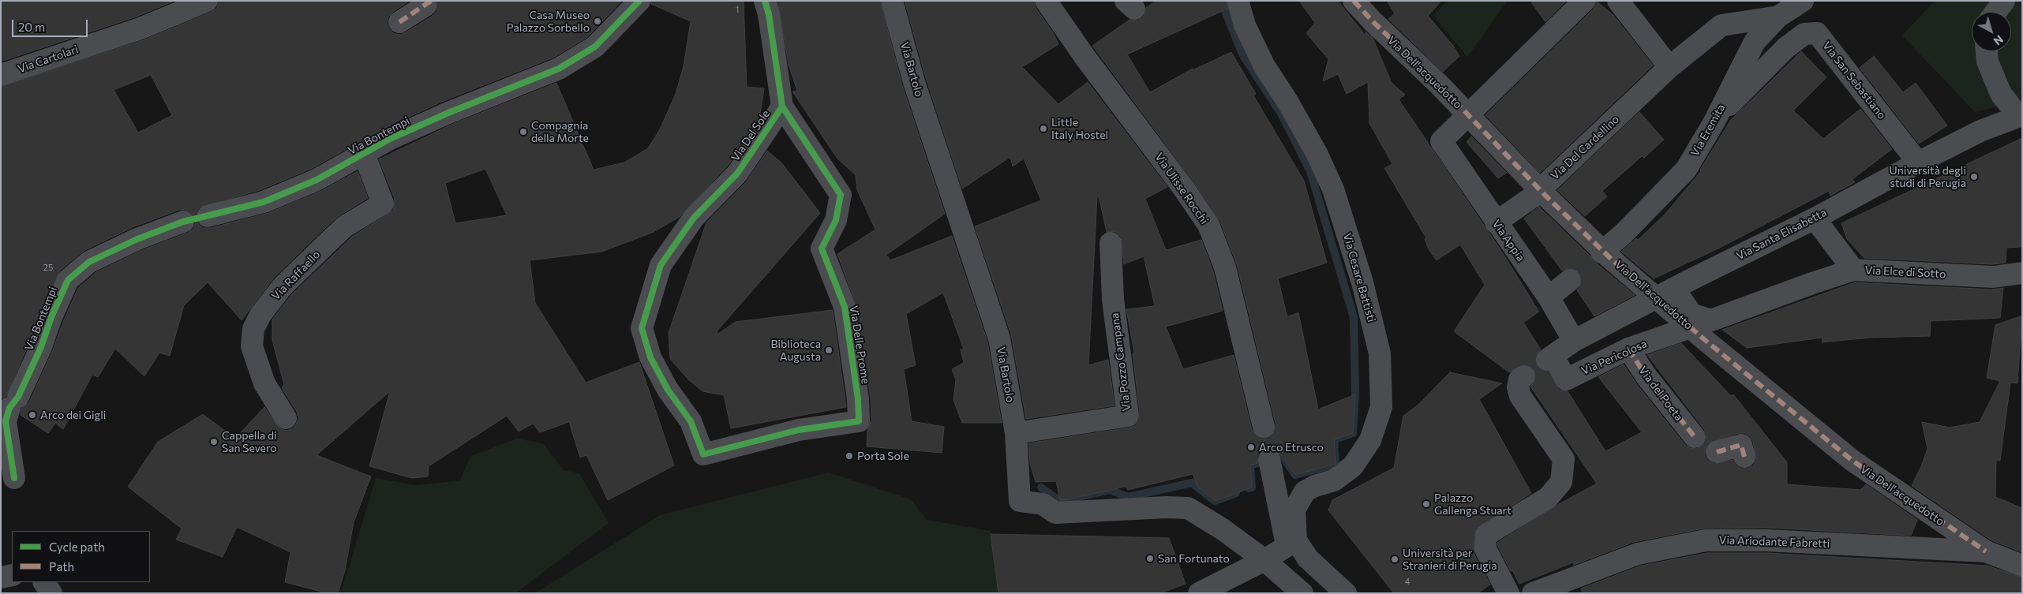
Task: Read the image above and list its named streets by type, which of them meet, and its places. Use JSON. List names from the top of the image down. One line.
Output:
{"streets":{"street":["Via Cartolari","Via Bartolo","Via Dell'acquedotto","Via San Sebastiano","Via Eremita","Via Bontempi","Via Del Sole","Via Del Cardellino","Via Ulisse Rocchi","Via Santa Elisabetta","Via Appia","Via Elce di Sotto","Via Raffaello","Via Cesare Battisti","Via Delle Prome","Via Pericolosa","Via Pozzo Campana","Via del Poeta","Via Ariodante Fabretti"]},"crossings":[["Via Bartolo","Via Pozzo Campana"],["Via Dell'acquedotto","Via Ariodante Fabretti"],["Via San Sebastiano","Via Eremita"],["Via San Sebastiano","Via Santa Elisabetta"],["Via Eremita","Via Del Cardellino"],["Via Bontempi","Via Raffaello"],["Via Del Sole","Via Delle Prome"],["Via Del Cardellino","Via Appia"],["Via Santa Elisabetta","Via Appia"],["Via Santa Elisabetta","Via Elce di Sotto"],["Via Santa Elisabetta","Via Pericolosa"],["Via Elce di Sotto","Via Pericolosa"],["Via Pericolosa","Via del Poeta"]],"places":["Casa Museo Palazzo Sorbello","Little Italy Hostel","Compagnia della Morte","Università degli studi di Perugia","Biblioteca Augusta","Arco dei Gigli","Cappella di San Severo","Arco Etrusco","Porta Sole","Palazzo Gallenga Stuart","San Fortunato","Università per Stranieri di Perugia"],"house_numbers":["1","25","4"],"legend":["Cycle path","Path"],"scale_bar":"20 m","north":"bottom right"}
